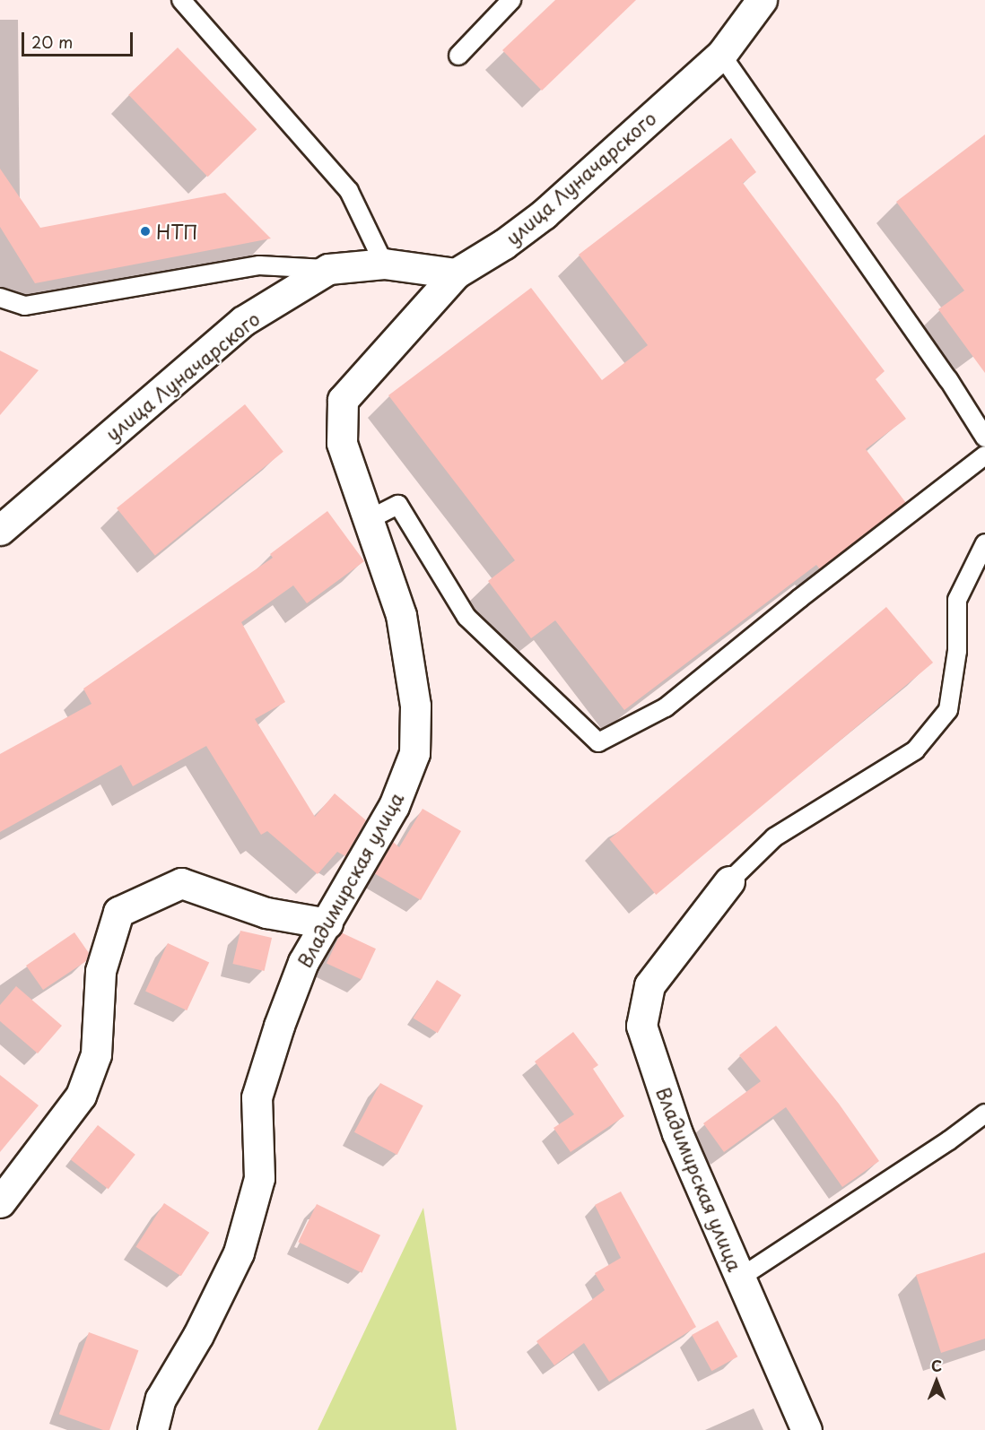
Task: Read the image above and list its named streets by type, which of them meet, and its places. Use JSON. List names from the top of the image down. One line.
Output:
{"streets":{"street":["улица Луначарского","Владимирская улица"]},"crossings":[["улица Луначарского","Владимирская улица"]],"places":["НТП"],"scale_bar":"20 m","north":"top"}
